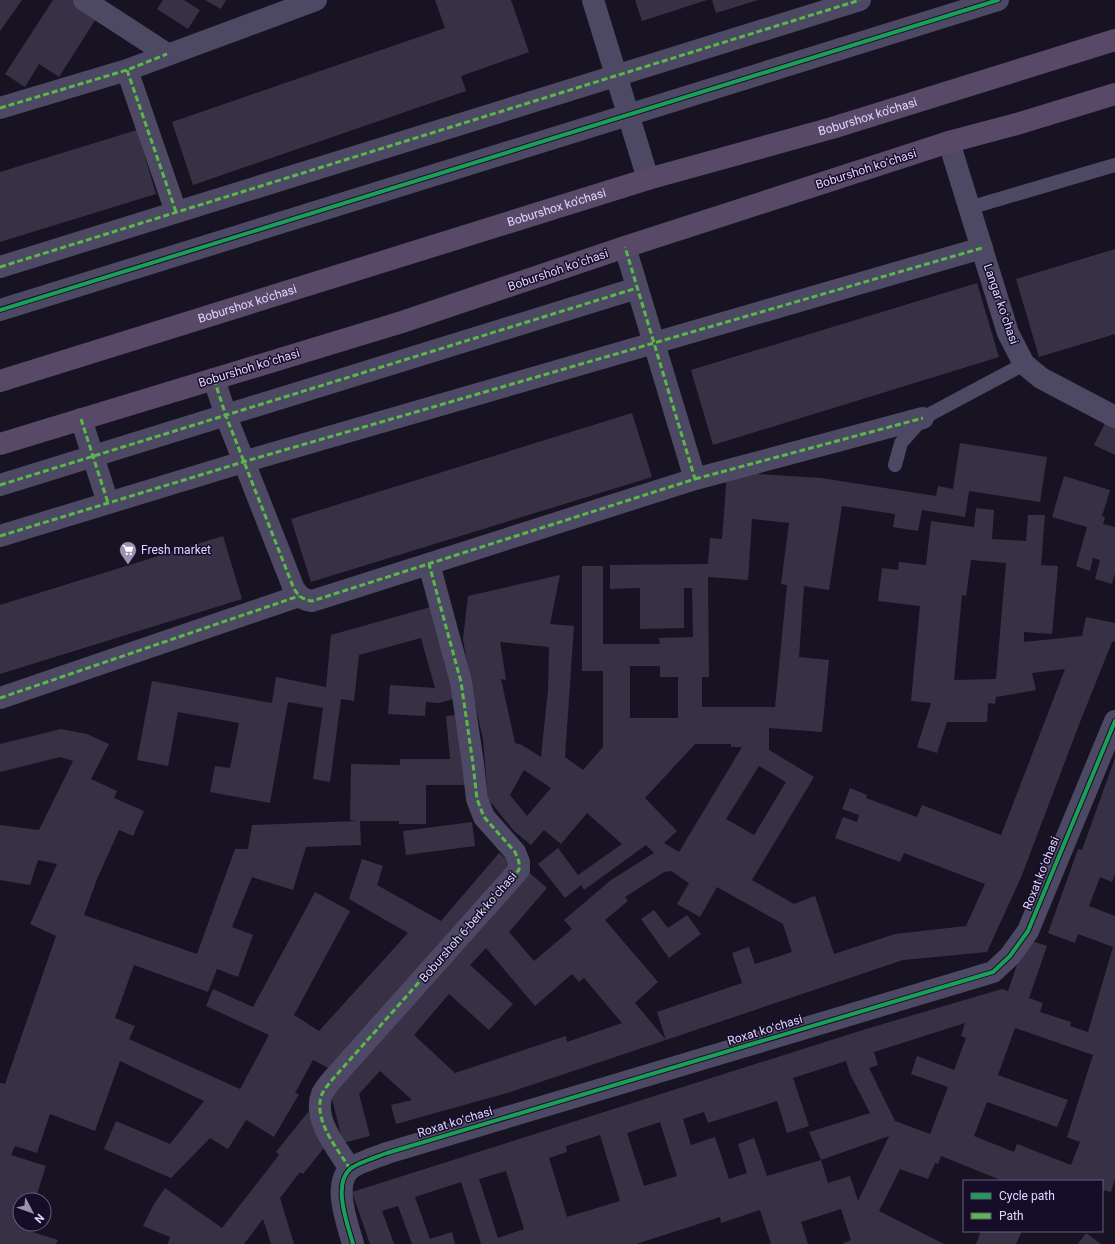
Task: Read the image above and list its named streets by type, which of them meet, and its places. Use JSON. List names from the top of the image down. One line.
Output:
{"streets":{"main road":["Boburshox ko'chasi","Boburshoh koʻchasi"],"street":["Langar koʻchasi","Roxat koʻchasi","Boburshoh 6-berk koʻchasi"]},"crossings":[["Boburshoh koʻchasi","Langar koʻchasi"],["Roxat koʻchasi","Boburshoh 6-berk koʻchasi"]],"places":{"supermarket":["Fresh market"]},"legend":["Cycle path","Path"],"north":"bottom right"}
